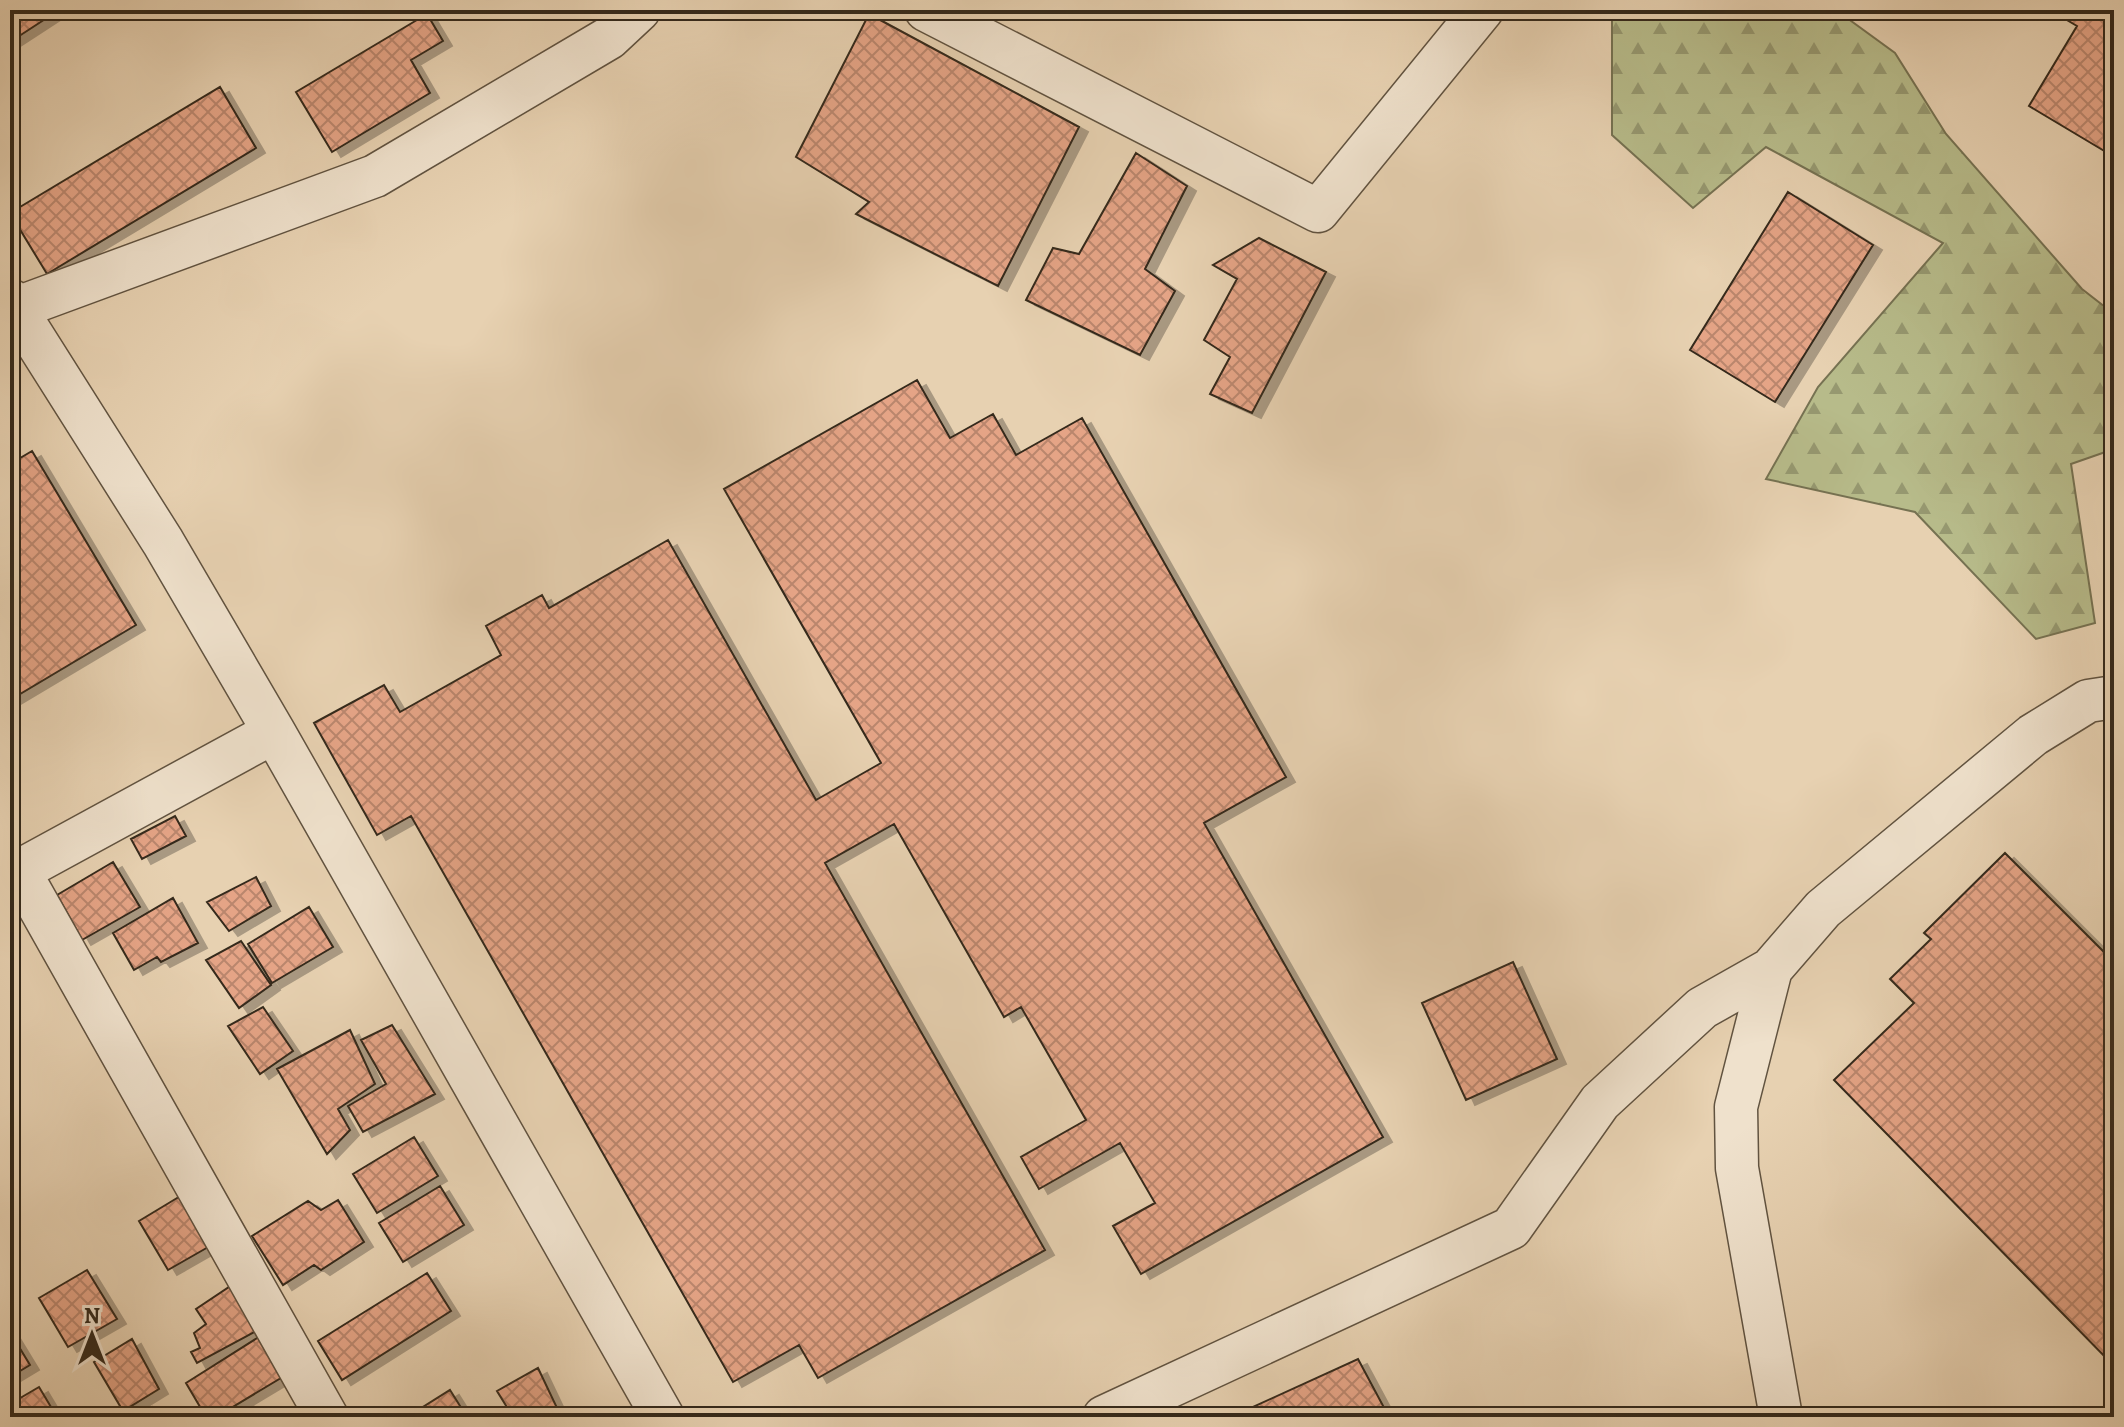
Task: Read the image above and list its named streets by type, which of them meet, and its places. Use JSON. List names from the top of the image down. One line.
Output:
{"north":"top"}
